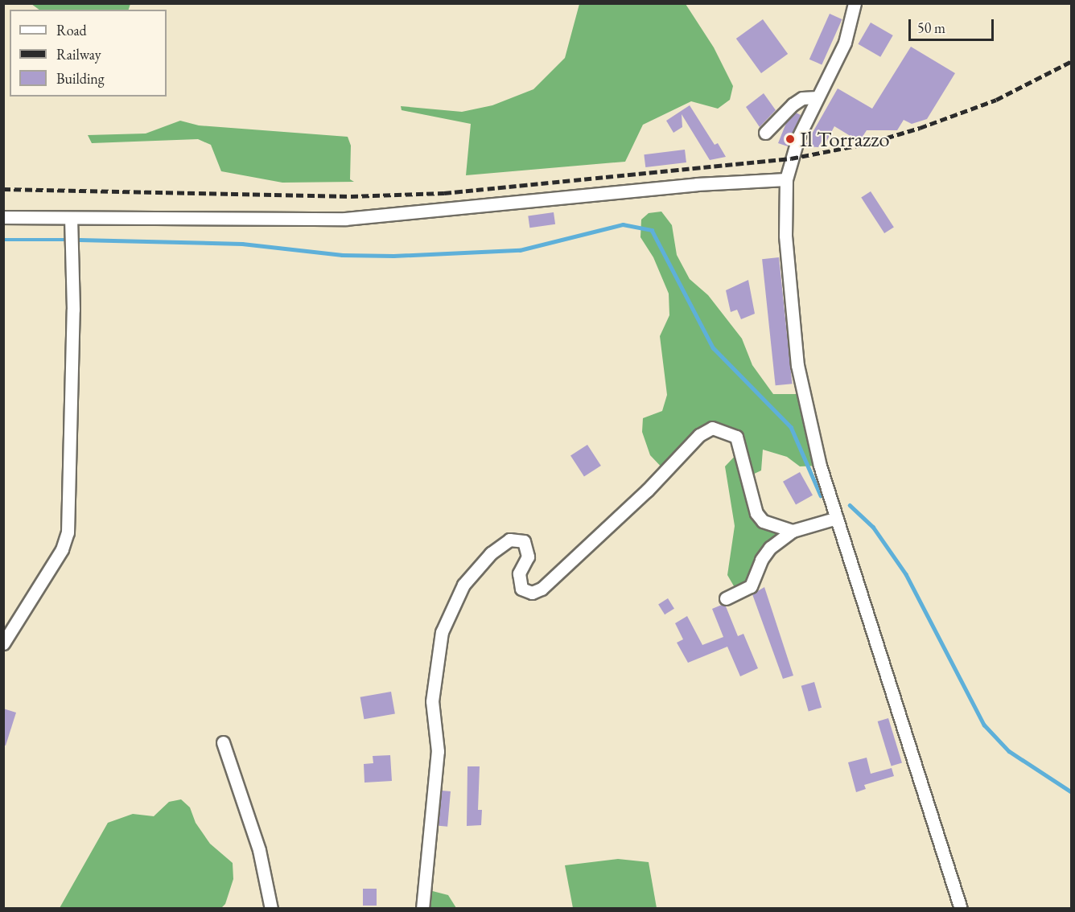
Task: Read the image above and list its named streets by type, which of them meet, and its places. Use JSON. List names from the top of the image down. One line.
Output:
{"places":["Il Torrazzo"],"legend":["Road","Railway","Building"],"scale_bar":"50 m"}
